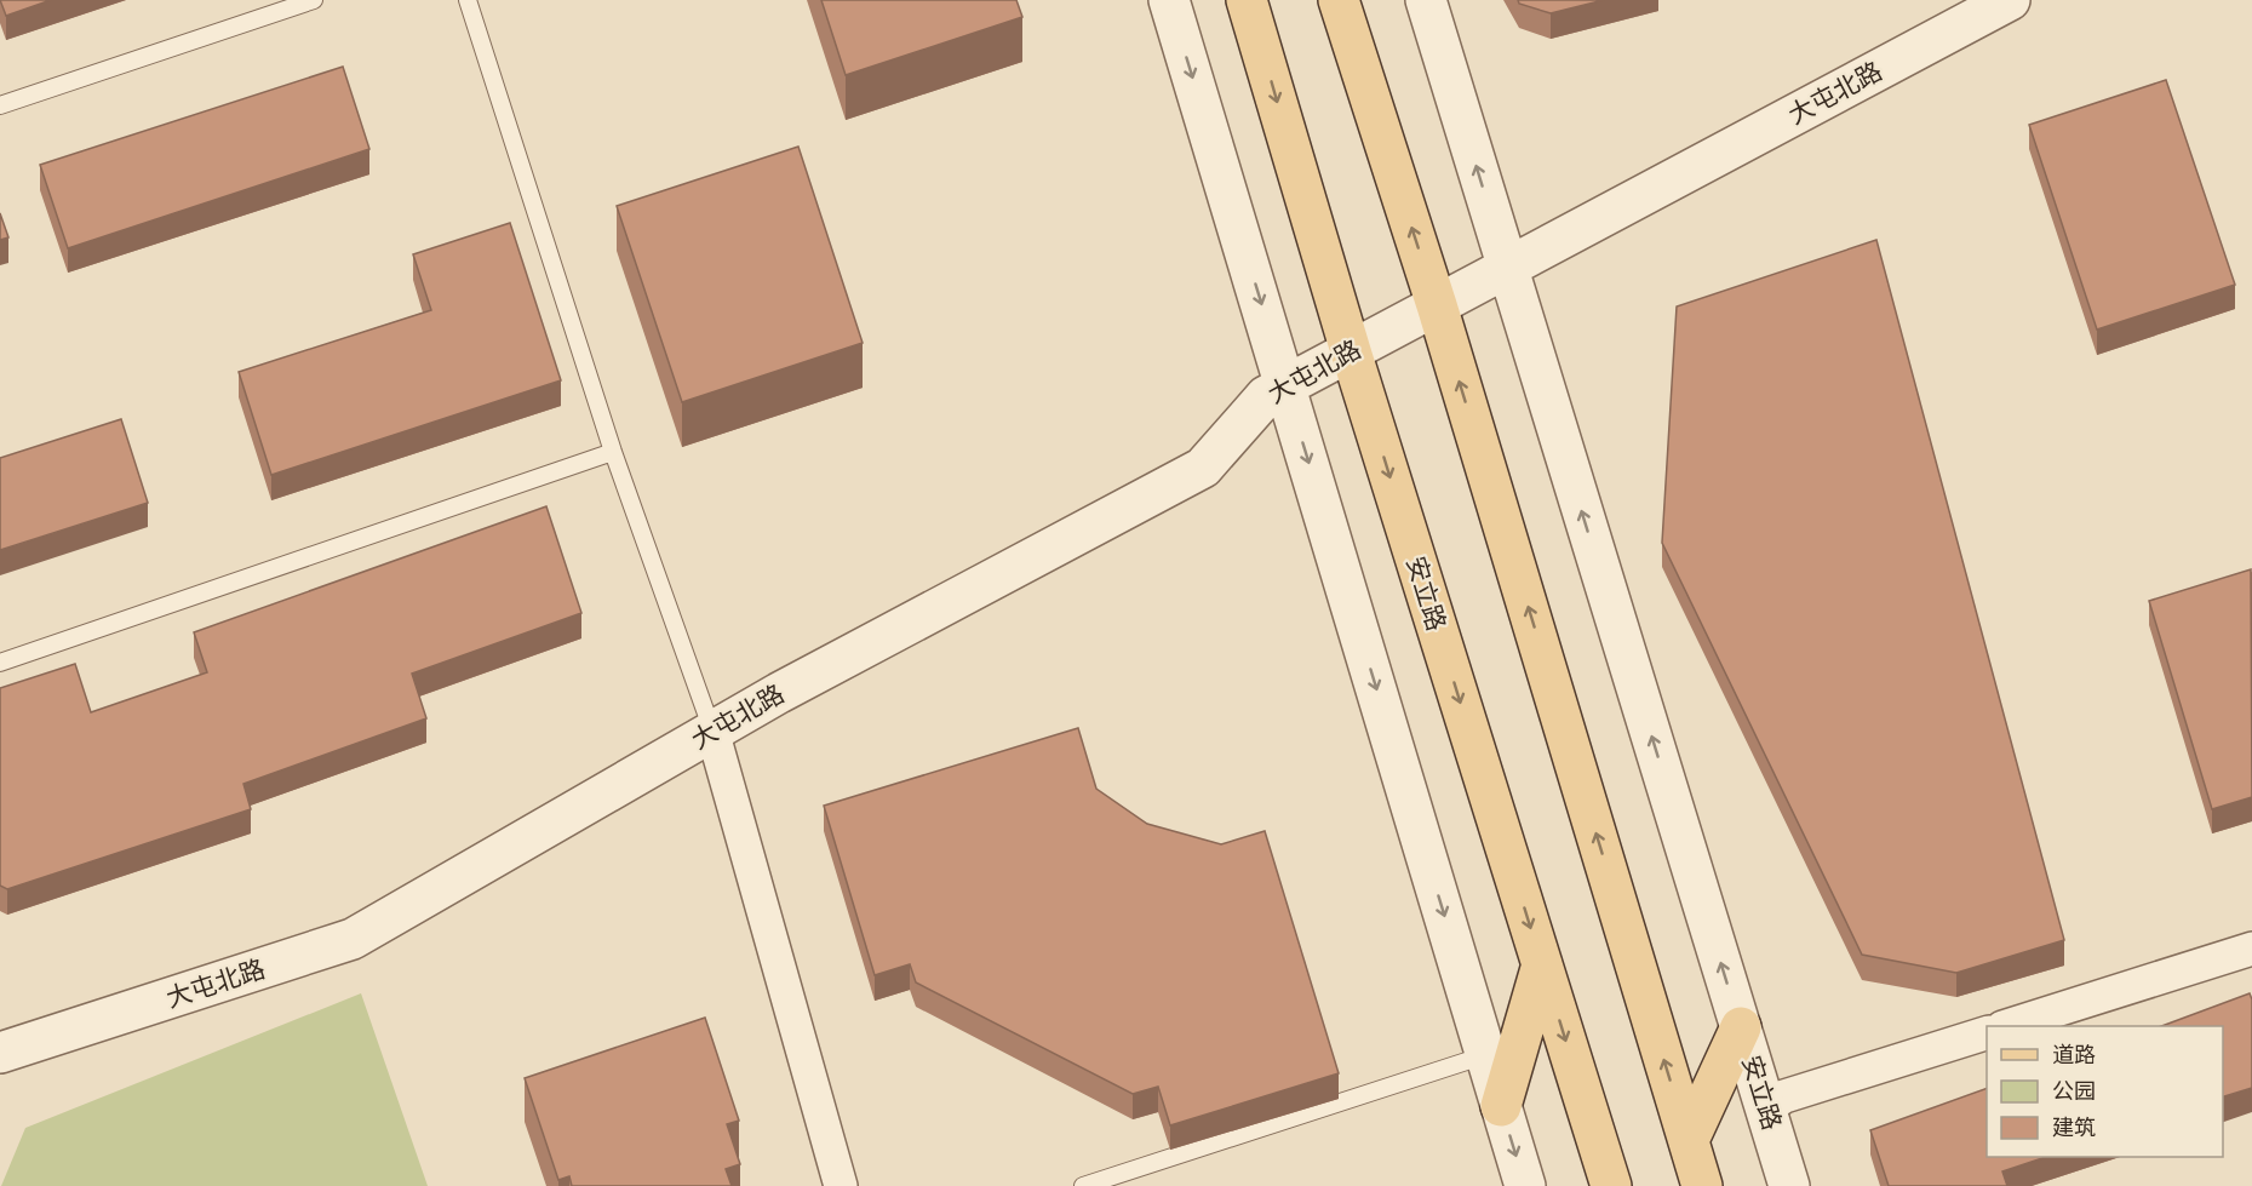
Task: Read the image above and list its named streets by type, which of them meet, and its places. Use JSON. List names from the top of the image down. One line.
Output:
{"streets":{"main road":["安立路"],"street":["大屯北路"]},"crossings":[["大屯北路","安立路"]],"legend":["道路","公园","建筑"]}
